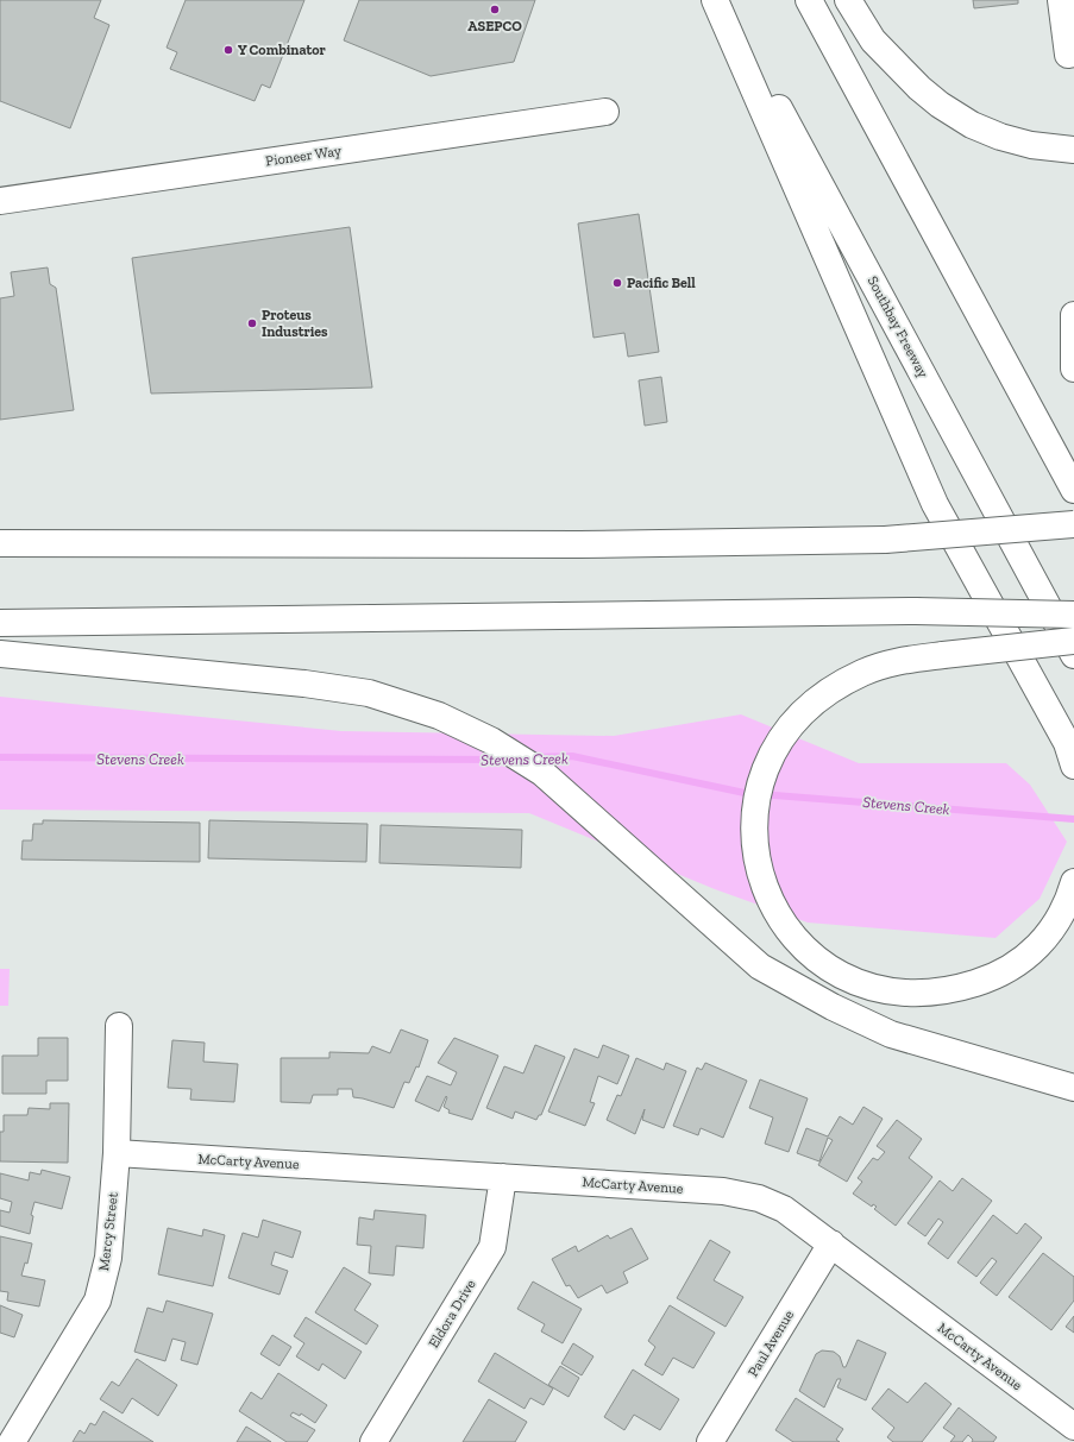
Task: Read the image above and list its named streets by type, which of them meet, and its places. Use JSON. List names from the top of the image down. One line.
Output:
{"streets":{"main road":["Pioneer Way","Southbay Freeway","McCarty Avenue","Mercy Street","Eldora Drive","Paul Avenue"]},"crossings":[["McCarty Avenue","Mercy Street"],["McCarty Avenue","Eldora Drive"],["McCarty Avenue","Paul Avenue"]],"water":["Stevens Creek"],"places":["ASEPCO","Y Combinator","Pacific Bell","Proteus Industries"]}
